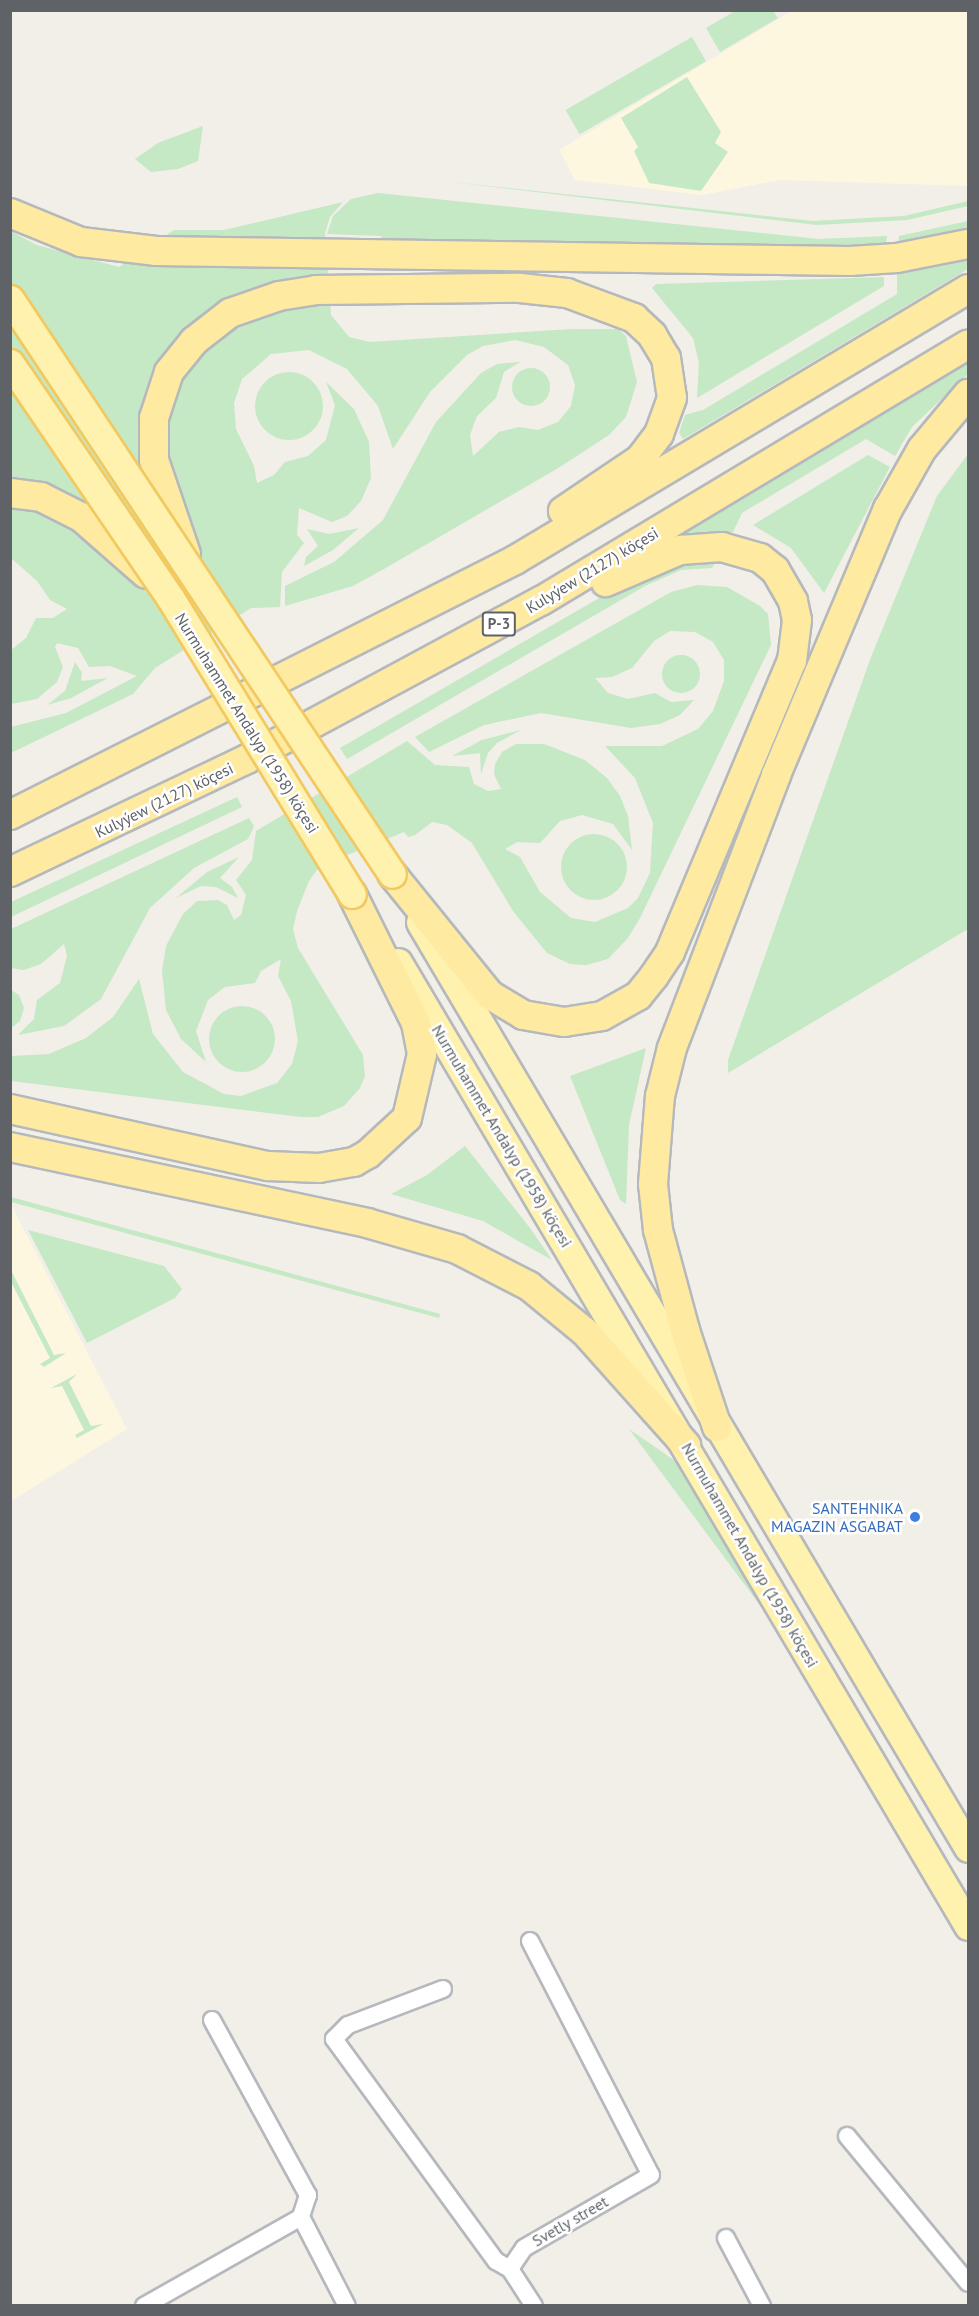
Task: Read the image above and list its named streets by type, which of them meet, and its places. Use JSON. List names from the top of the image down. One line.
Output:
{"streets":{"highway":["Kulyýew (2127) köçesi","P-3"],"main road":["Nurmuhammet Andalyp (1958) köçesi"],"street":["Svetly street"]},"places":["SANTEHNIKA MAGAZIN ASGABAT"]}
